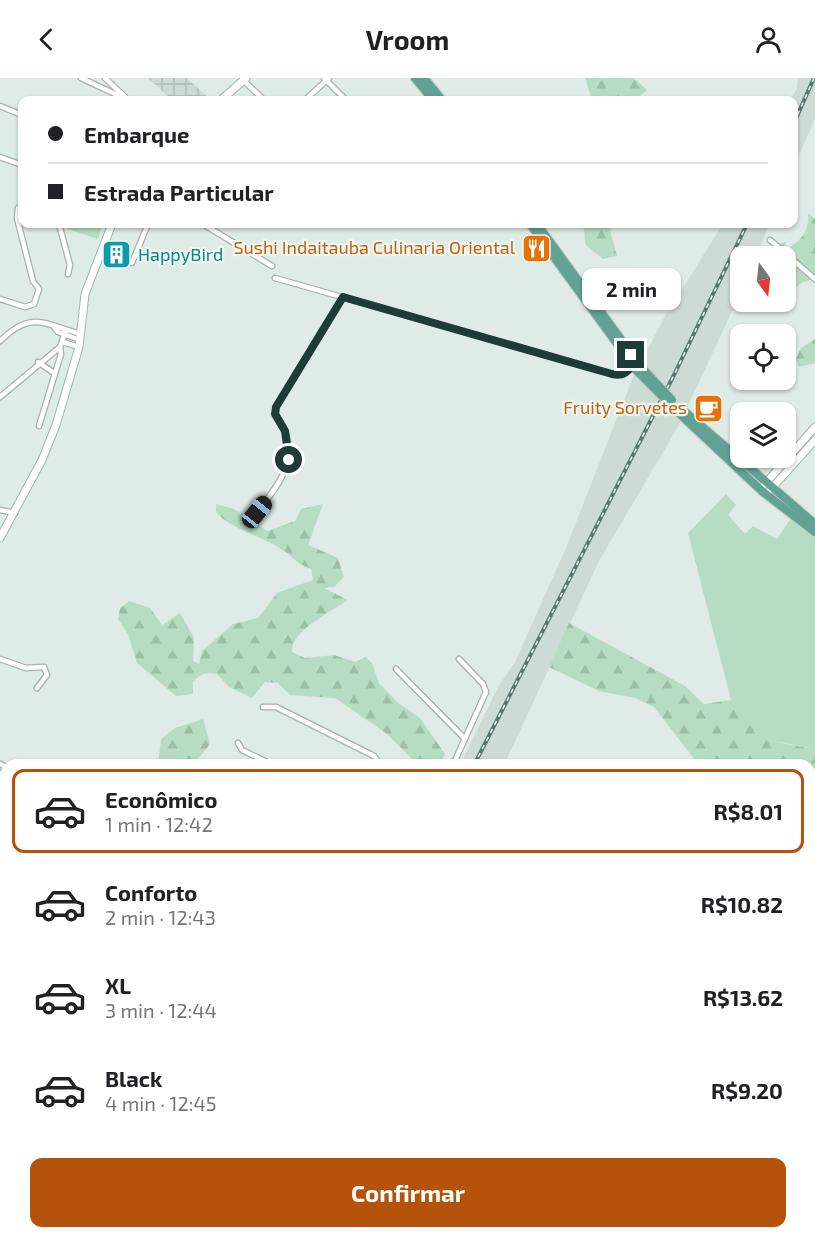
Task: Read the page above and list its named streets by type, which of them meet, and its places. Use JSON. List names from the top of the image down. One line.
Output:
{"places":{"restaurant":["Sushi Indaitauba Culinaria Oriental"],"building":["HappyBird"],"cafe":["Fruity Sorvetes"]},"north":"bottom","page":{"header":"Vroom","banner":["Embarque","Estrada Particular"],"bubble":"2 min","list":[{"name":"Econômico","note":"1 min · 12:42","value":"R$8.01"},{"name":"Conforto","note":"2 min · 12:43","value":"R$10.82"},{"name":"XL","note":"3 min · 12:44","value":"R$13.62"},{"name":"Black","note":"4 min · 12:45","value":"R$9.20"}],"buttons":"Confirmar"}}
